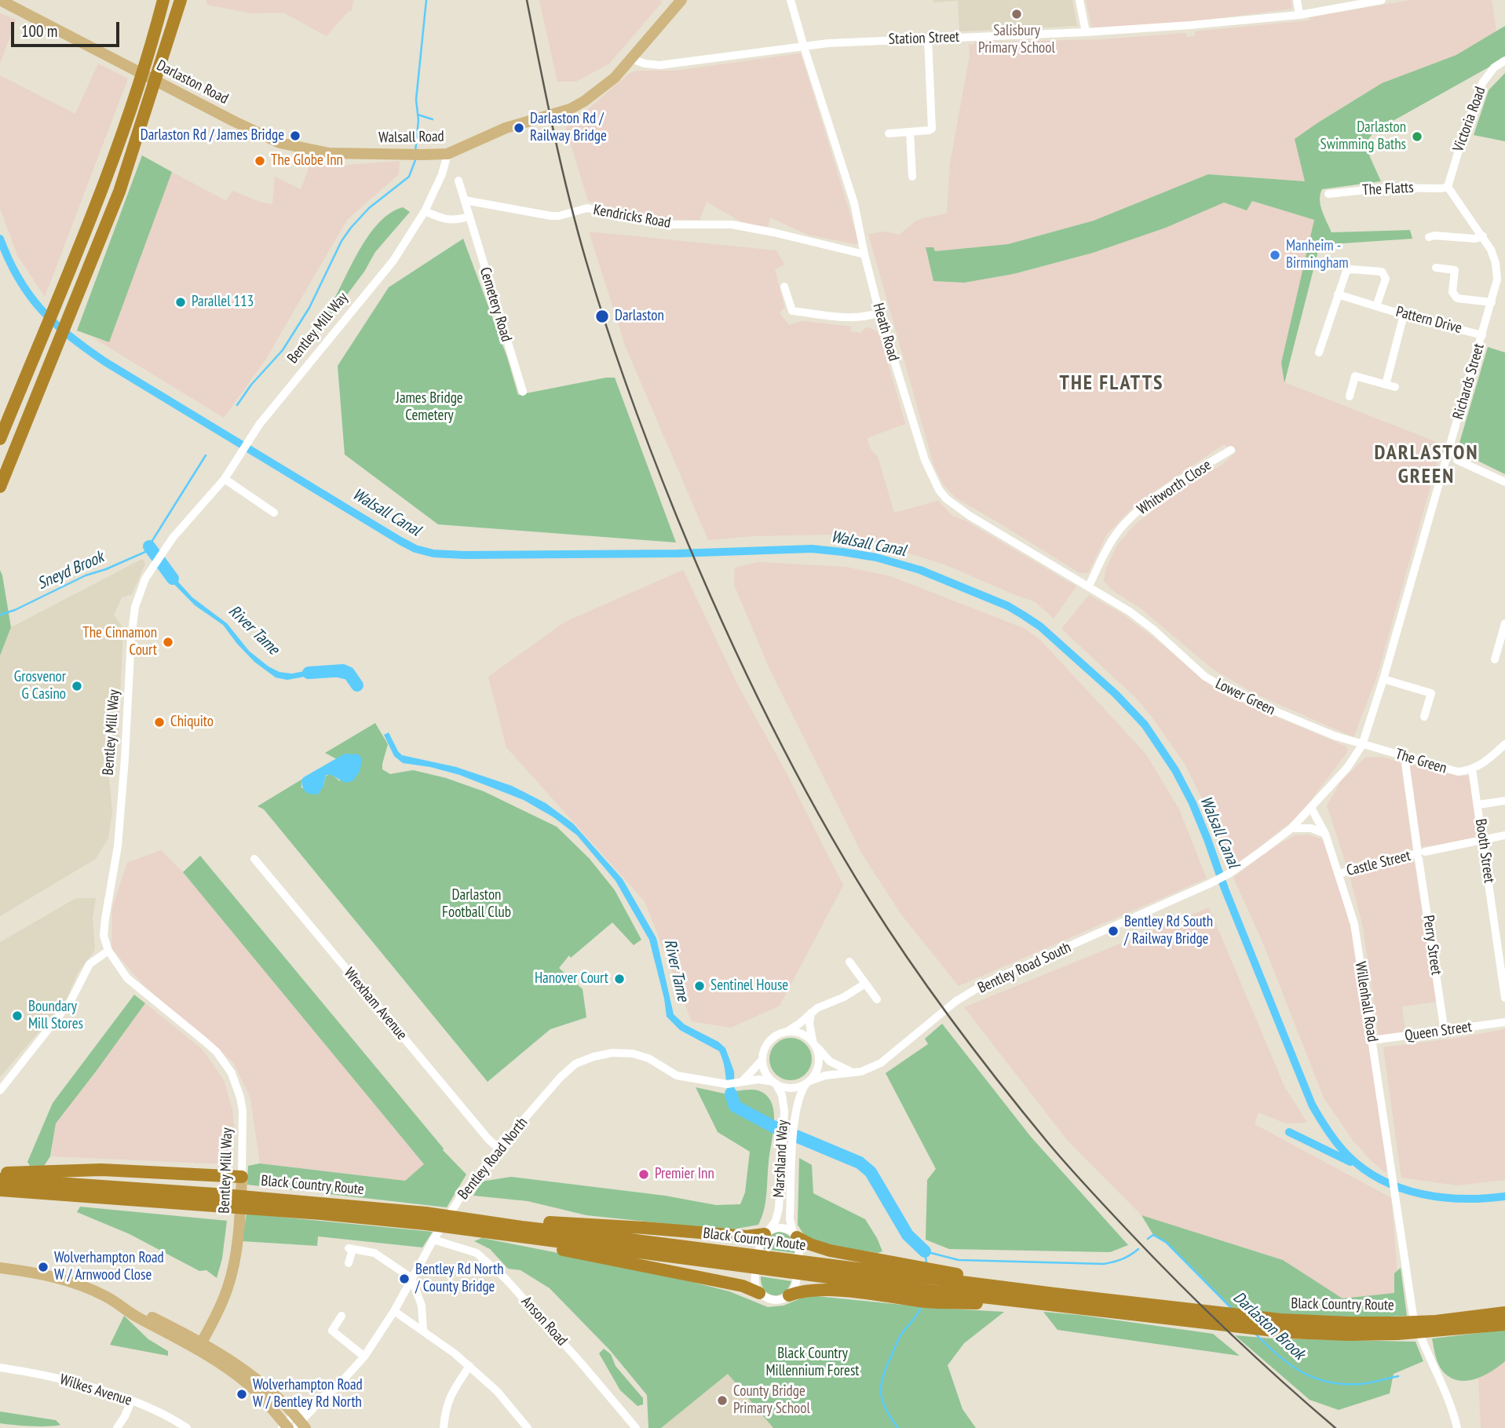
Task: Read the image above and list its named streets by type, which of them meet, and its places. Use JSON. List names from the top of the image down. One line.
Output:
{"streets":{"highway":["Black Country Route"],"main road":["Darlaston Road","Walsall Road","Bentley Mill Way"],"street":["Station Street","Victoria Road","The Flatts","Kendricks Road","Cemetery Road","Pattern Drive","Heath Road","Richards Street","Whitworth Close","Lower Green","The Green","Booth Street","Castle Street","Perry Street","Bentley Road South","Willenhall Road","Wrexham Avenue","Queen Street","Bentley Road North","Marshland Way","Anson Road","Wilkes Avenue"]},"crossings":[["Station Street","Walsall Road"],["Station Street","Heath Road"],["Darlaston Road","Walsall Road"],["Victoria Road","The Flatts"],["Victoria Road","Richards Street"],["Walsall Road","Bentley Mill Way"],["The Flatts","Richards Street"],["Kendricks Road","Cemetery Road"],["Kendricks Road","Heath Road"],["Pattern Drive","Richards Street"],["Heath Road","Whitworth Close"],["Heath Road","Lower Green"],["Richards Street","Lower Green"],["Richards Street","The Green"],["Whitworth Close","Lower Green"],["Lower Green","The Green"],["The Green","Booth Street"],["The Green","Perry Street"],["Booth Street","Castle Street"],["Castle Street","Perry Street"],["Castle Street","Willenhall Road"],["Perry Street","Queen Street"],["Bentley Road South","Bentley Road North"],["Bentley Road South","Marshland Way"],["Willenhall Road","Queen Street"],["Wrexham Avenue","Bentley Road North"],["Bentley Road North","Marshland Way"],["Bentley Road North","Anson Road"]],"districts":["THE FLATTS","DARLASTON GREEN"],"water":["Walsall Canal","Sneyd Brook","River Tame","Darlaston Brook"],"parks":["James Bridge Cemetery","Darlaston Football Club","Black Country Millennium Forest"],"places":["Salisbury Primary School","Darlaston Rd / Railway Bridge","Darlaston Rd / James Bridge","Darlaston Swimming Baths","The Globe Inn","Manheim - Birmingham","Parallel 113","Darlaston","The Cinnamon Court","Grosvenor G Casino","Chiquito","Bentley Rd South / Railway Bridge","Hanover Court","Sentinel House","Boundary Mill Stores","Premier Inn","Wolverhampton Road W / Arnwood Close","Bentley Rd North / County Bridge","Wolverhampton Road W / Bentley Rd North","County Bridge Primary School"],"scale_bar":"100 m"}
